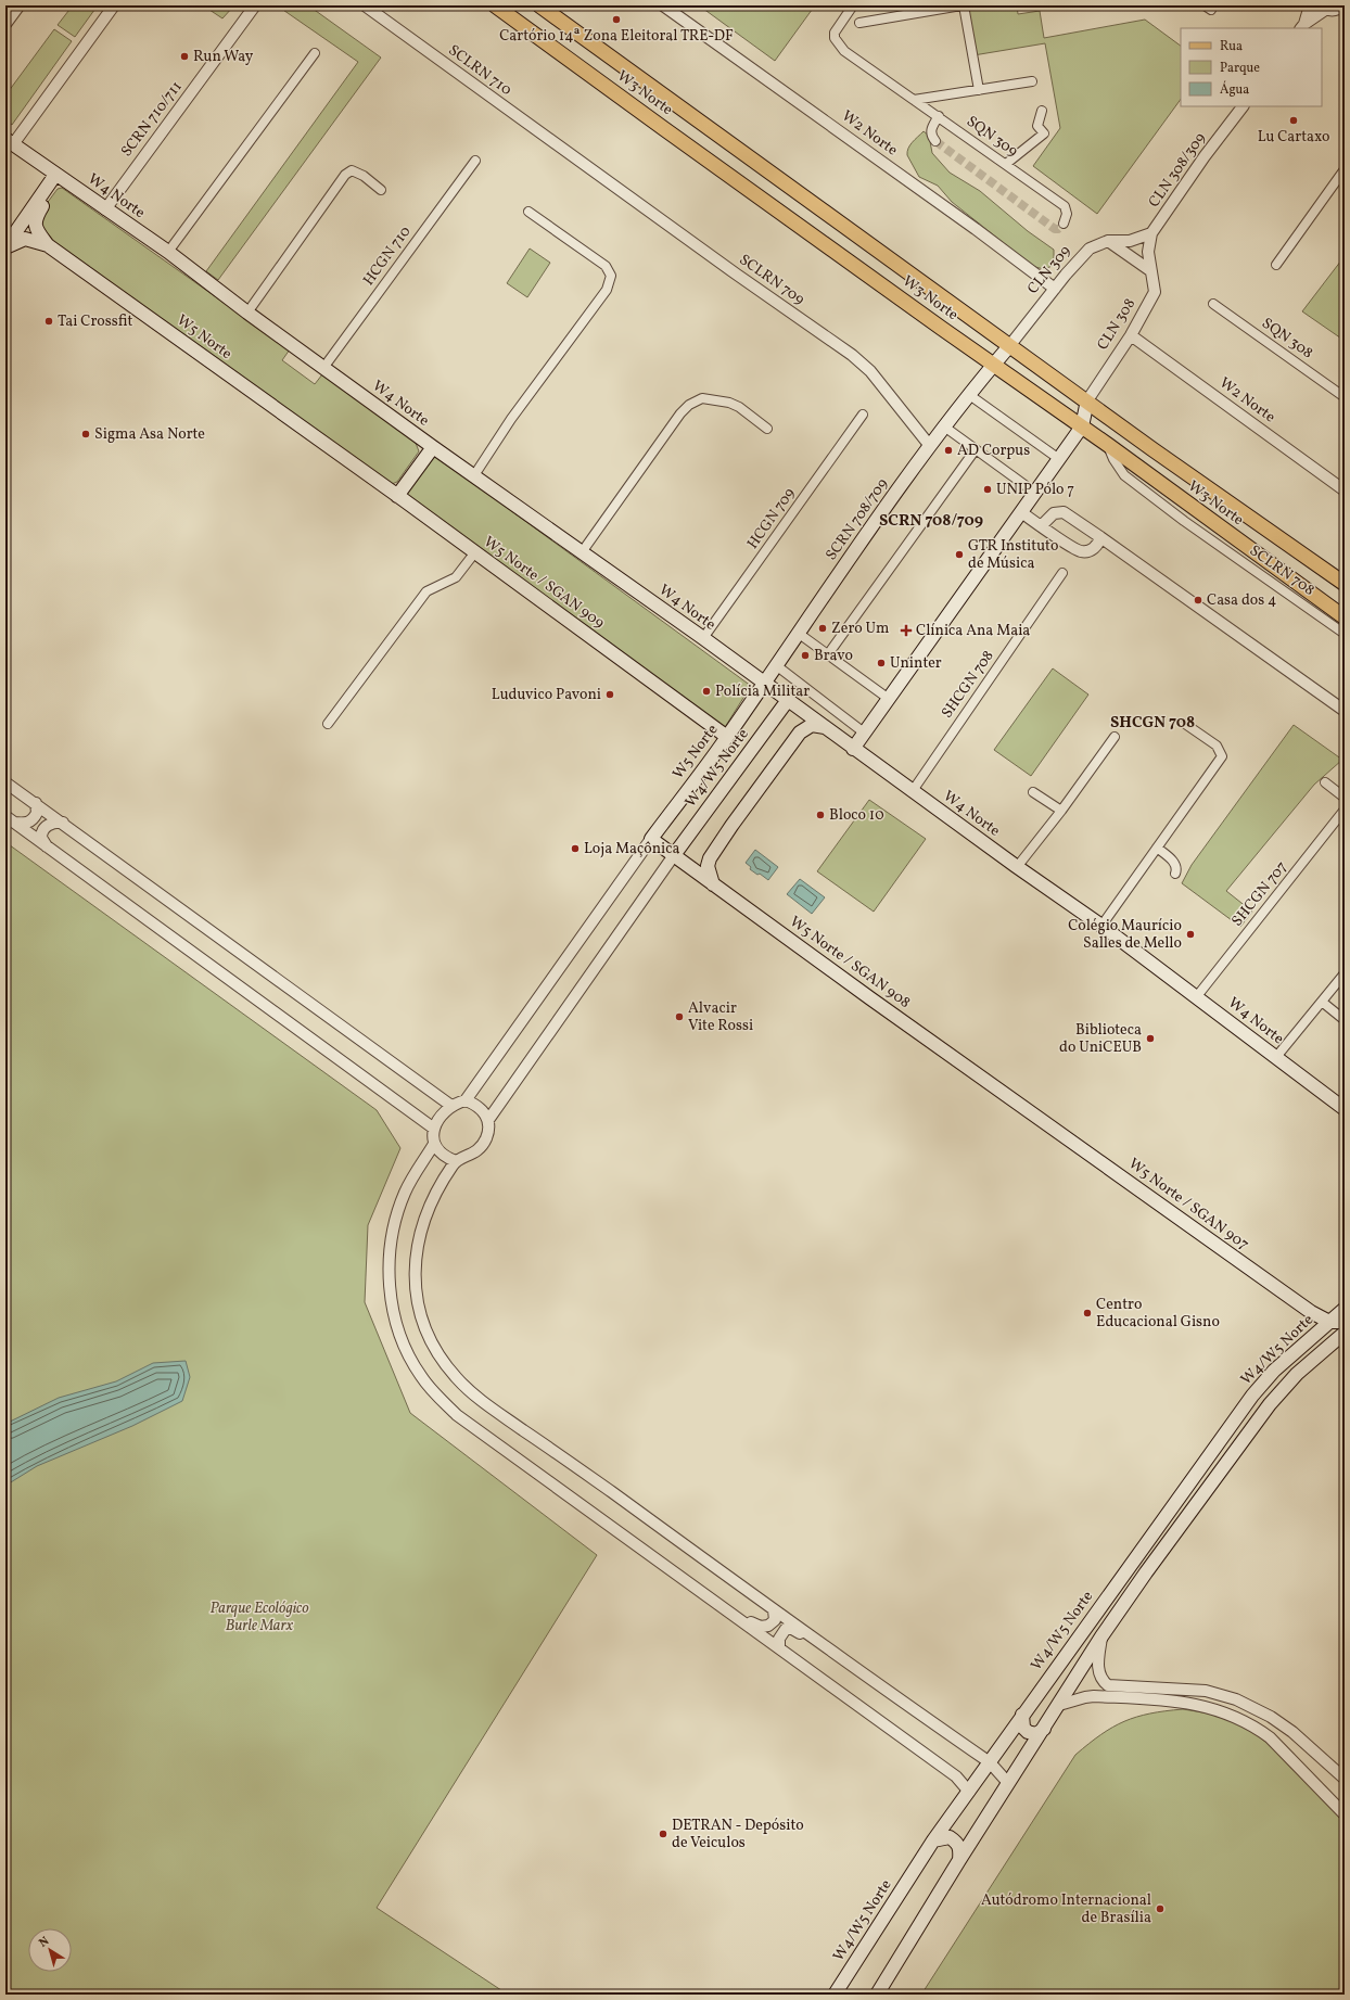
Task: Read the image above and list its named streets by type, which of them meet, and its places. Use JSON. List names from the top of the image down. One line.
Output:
{"streets":{"main road":["W3 Norte","W4 Norte","CLN 309","CLN 308","W5 Norte","SCRN 708/709","W5 Norte / SGAN 909","W4/W5 Norte","W5 Norte / SGAN 908","W5 Norte / SGAN 907"],"street":["SCLRN 710","SCRN 710/711","W2 Norte","SQN 309","CLN 308/309","HCGN 710","SCLRN 709","SQN 308","HCGN 709","SCLRN 708","SHCGN 708","SHCGN 707"]},"crossings":[["SCLRN 710","SCLRN 709"],["W3 Norte","CLN 309"],["W3 Norte","CLN 308"],["W3 Norte","SCRN 708/709"],["W3 Norte","SCLRN 708"],["SCRN 710/711","W4 Norte"],["W2 Norte","CLN 309"],["W2 Norte","CLN 308"],["CLN 308/309","CLN 309"],["CLN 308/309","CLN 308"],["W4 Norte","HCGN 710"],["W4 Norte","W5 Norte"],["W4 Norte","HCGN 709"],["W4 Norte","SCRN 708/709"],["W4 Norte","SHCGN 708"],["W4 Norte","W4/W5 Norte"],["W4 Norte","SHCGN 707"],["CLN 309","CLN 308"],["CLN 309","SCRN 708/709"],["SCLRN 709","SCRN 708/709"],["W5 Norte","SCRN 708/709"],["W5 Norte","W5 Norte / SGAN 909"],["W5 Norte","W5 Norte / SGAN 908"],["W4/W5 Norte","W5 Norte / SGAN 908"],["W4/W5 Norte","W5 Norte / SGAN 907"],["W5 Norte / SGAN 908","W5 Norte / SGAN 907"]],"districts":["SCRN 708/709","SHCGN 708"],"parks":["Parque Ecológico Burle Marx"],"places":{"other":["Cartório 14ª Zona Eleitoral TRE-DF","Run Way","Lu Cartaxo","Tai Crossfit","Sigma Asa Norte","AD Corpus","UNIP Pólo 7","GTR Instituto de Música","Casa dos 4","Zero Um","Bravo","Uninter","Polícia Militar","Luduvico Pavoni","Bloco 10","Loja Maçônica","Colégio Maurício Salles de Mello","Alvacir Vite Rossi","Biblioteca do UniCEUB","Centro Educacional Gisno","DETRAN - Depósito de Veiculos","Autódromo Internacional de Brasília"],"health":["Clínica Ana Maia"]},"legend":["Rua","Parque","Água"],"north":"top left"}
